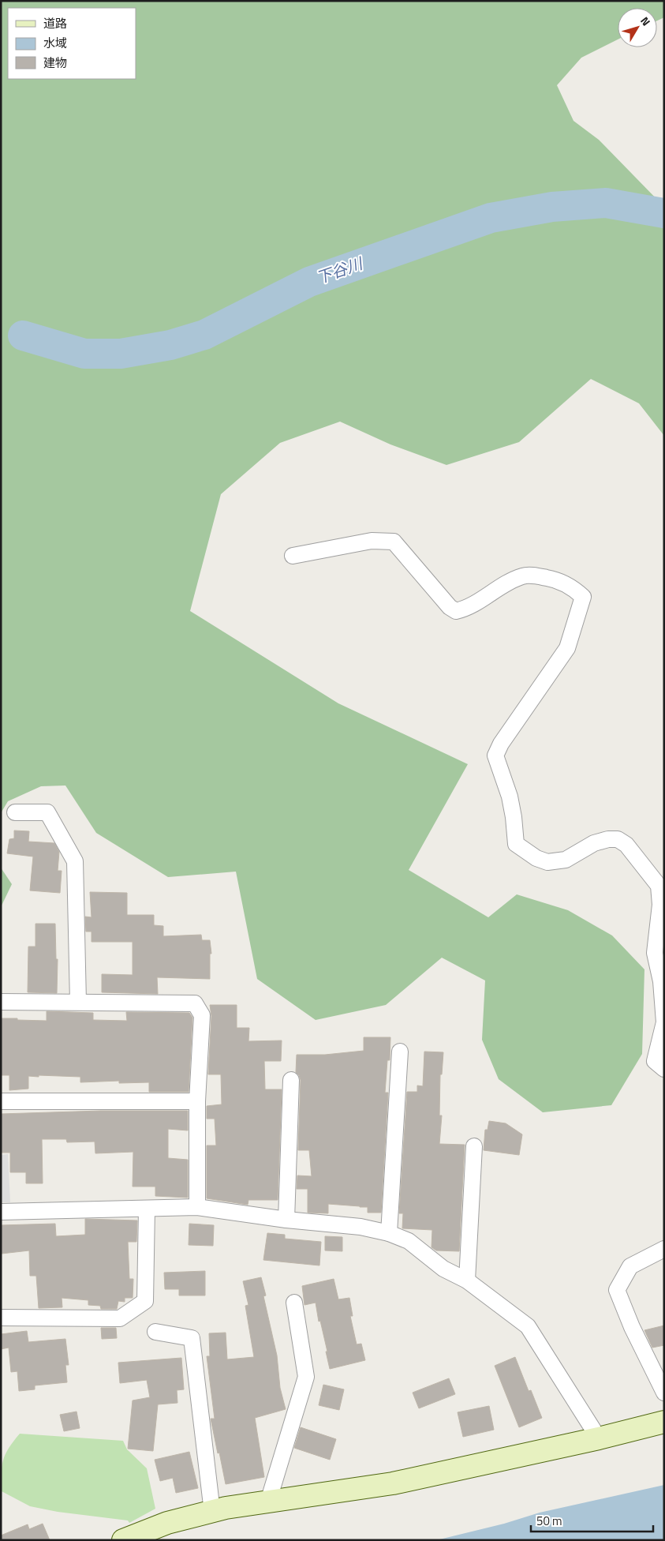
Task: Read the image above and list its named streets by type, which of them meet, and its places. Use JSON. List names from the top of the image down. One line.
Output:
{"water":["下谷川"],"legend":["道路","水域","建物"],"scale_bar":"50 m","north":"top right"}
